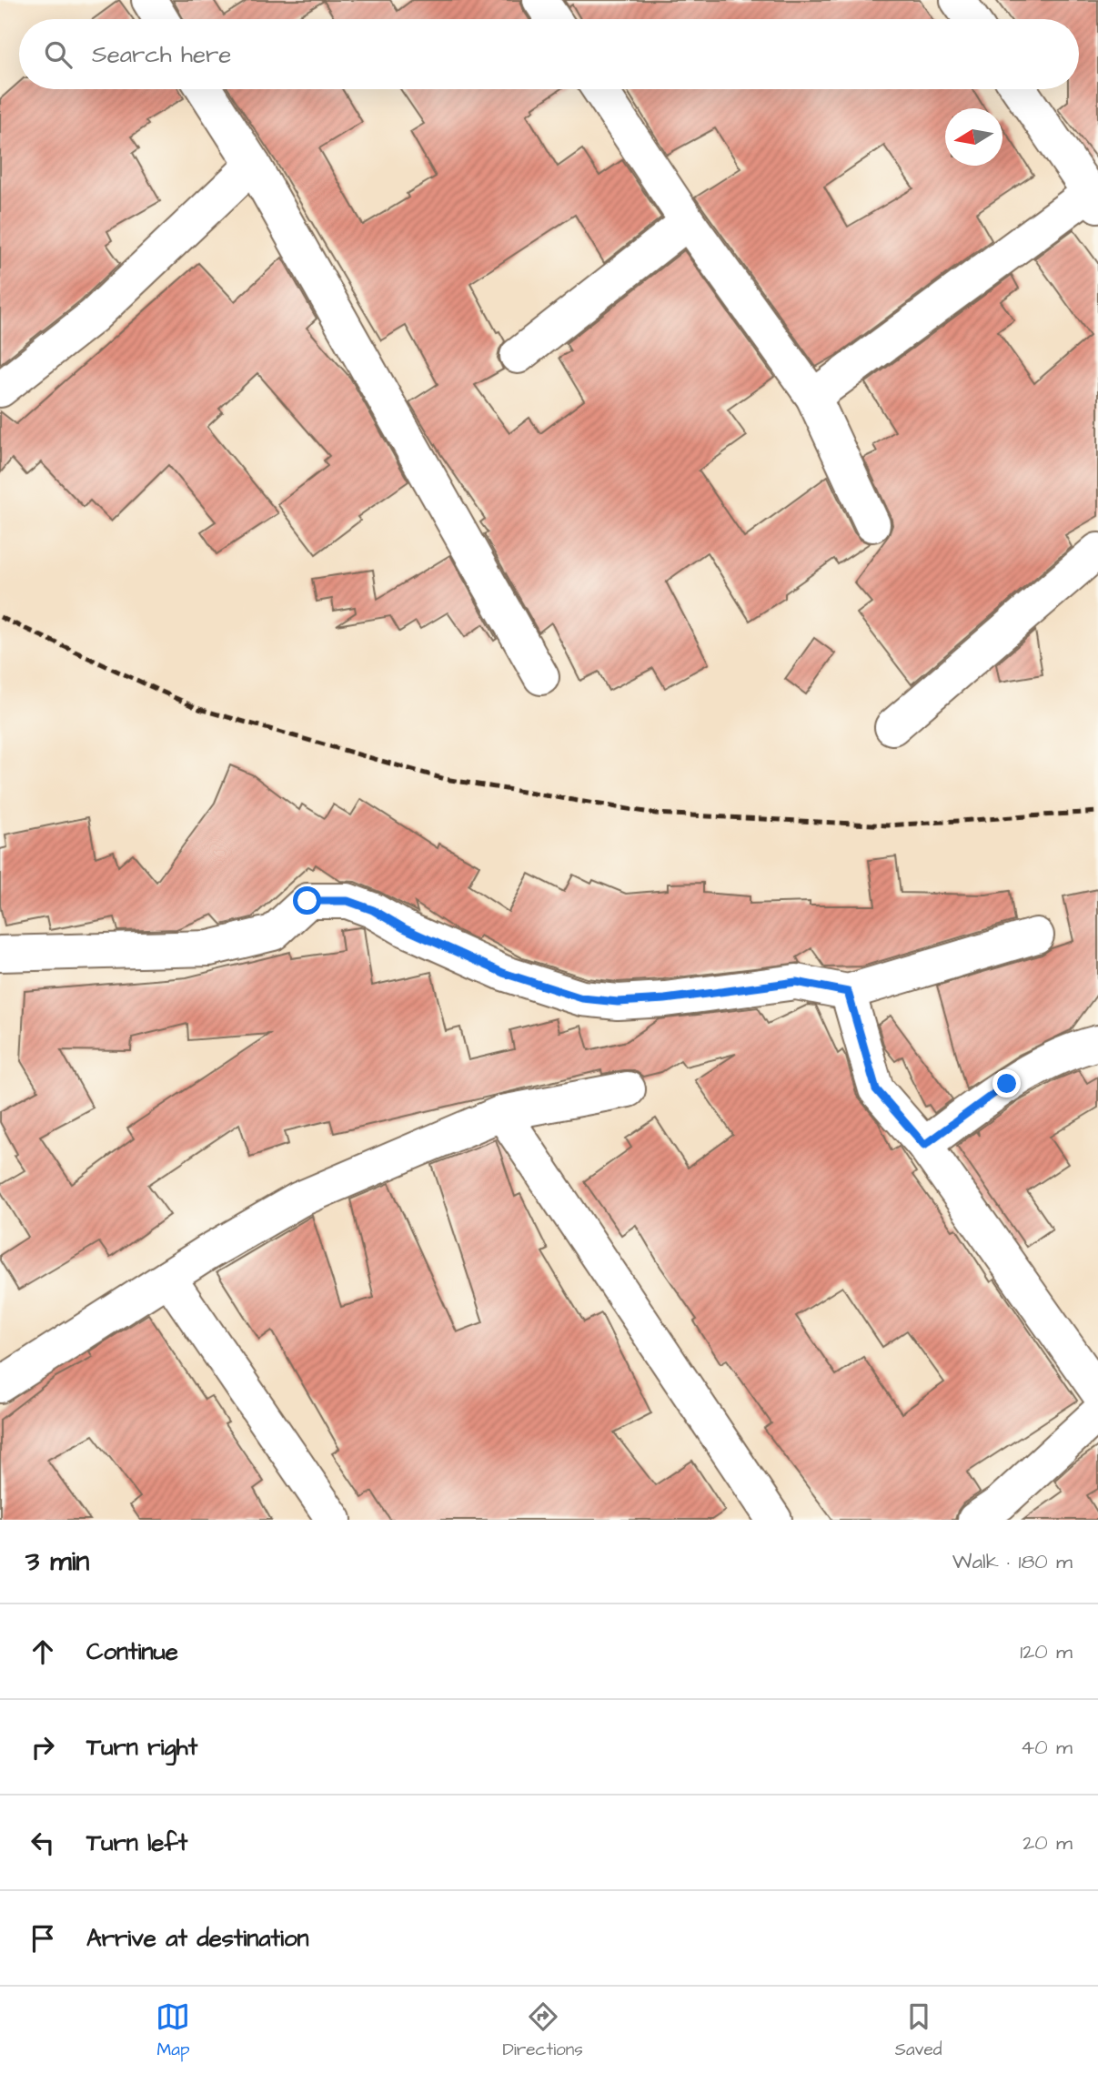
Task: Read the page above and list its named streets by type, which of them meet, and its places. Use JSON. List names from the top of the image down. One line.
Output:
{"north":"left","page":{"search":"Search here","heading":["3 min","Walk · 180 m"],"list":[["Continue","120 m"],["Turn right","40 m"],["Turn left","20 m"],"Arrive at destination"],"nav":["Map","Directions","Saved"]}}
